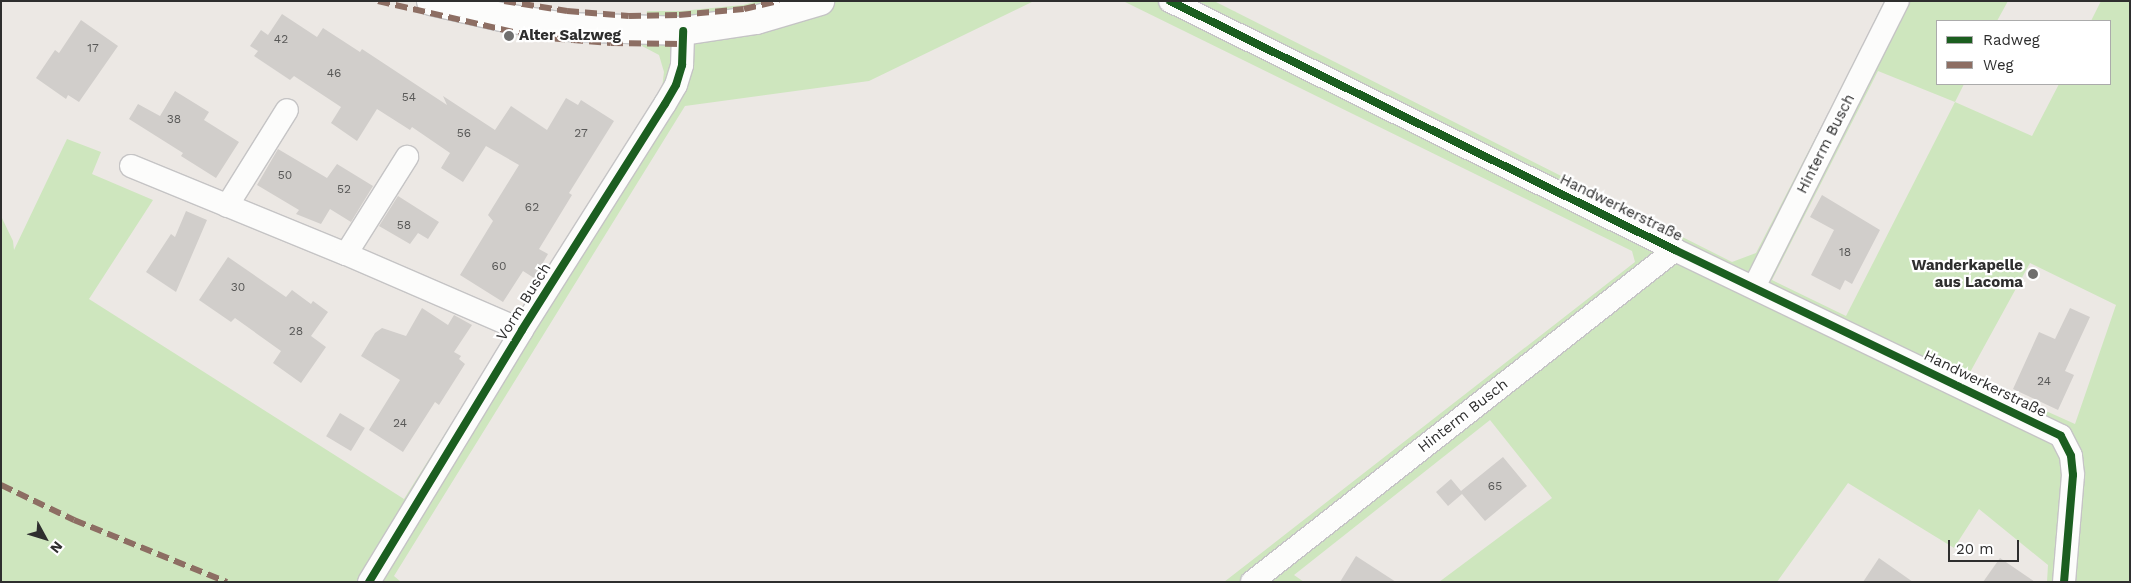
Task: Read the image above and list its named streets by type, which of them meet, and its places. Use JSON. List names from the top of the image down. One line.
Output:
{"streets":{"street":["Hinterm Busch","Handwerkerstraße","Vorm Busch"]},"crossings":[["Hinterm Busch","Handwerkerstraße"]],"places":["Alter Salzweg","Wanderkapelle aus Lacoma"],"house_numbers":["42","17","46","54","38","56","27","50","52","62","58","18","60","30","28","24","24","65"],"legend":["Radweg","Weg"],"scale_bar":"20 m","north":"bottom right"}
